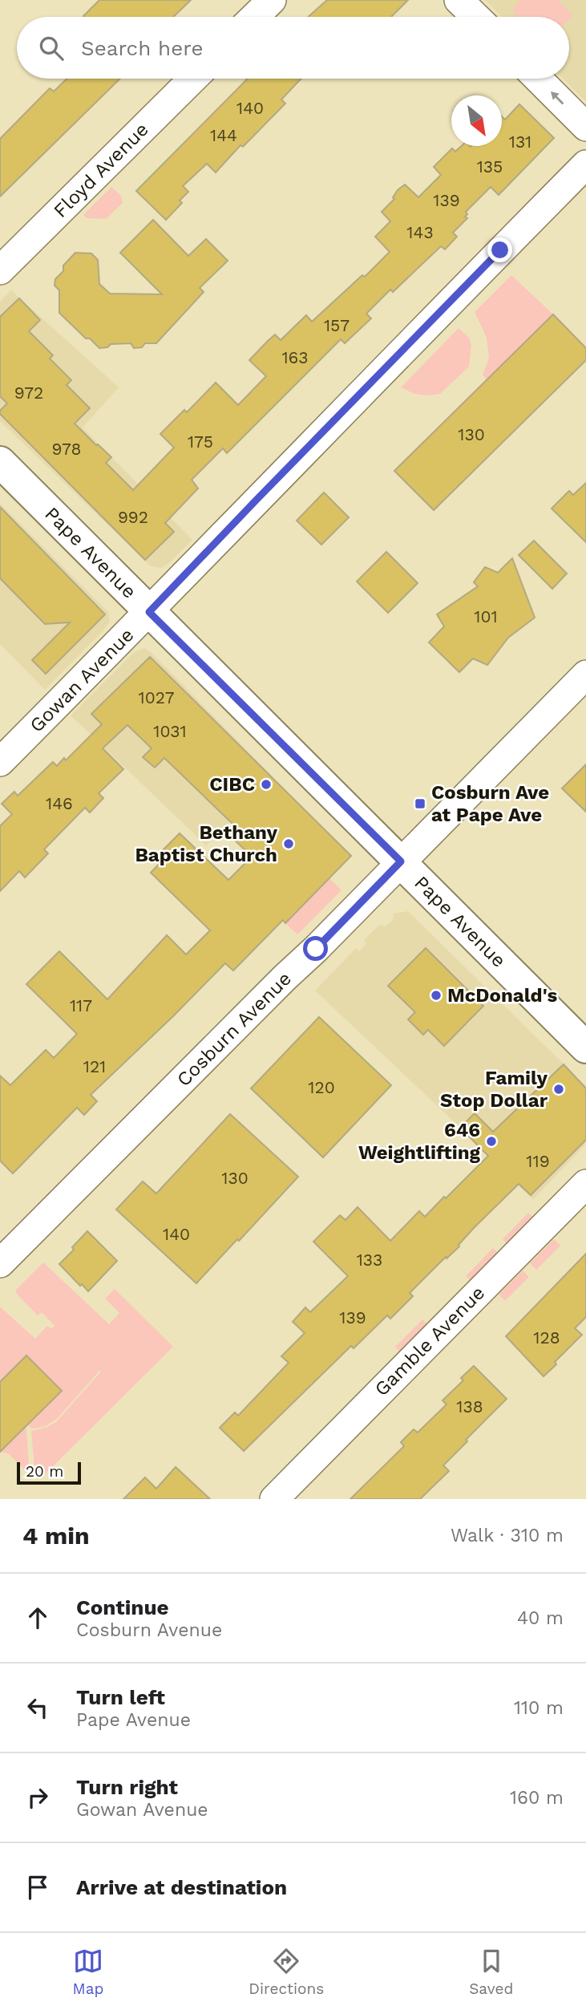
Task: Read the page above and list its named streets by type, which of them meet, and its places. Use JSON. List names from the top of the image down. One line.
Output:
{"streets":{"main road":["Pape Avenue"],"street":["Floyd Avenue","Gowan Avenue","Cosburn Avenue","Gamble Avenue"]},"crossings":[["Pape Avenue","Gowan Avenue"],["Pape Avenue","Cosburn Avenue"]],"places":{"other":["CIBC","Bethany Baptist Church","McDonald's","Family Stop Dollar","646 Weightlifting"],"transit":["Cosburn Ave at Pape Ave"]},"house_numbers":["140","144","131","135","139","143","157","163","972","130","175","978","992","101","1027","1031","146","117","121","120","119","130","140","133","139","128","138"],"scale_bar":"20 m","north":"bottom right","page":{"search":"Search here","scale":"20 m","heading":["4 min","Walk · 310 m"],"list":[["Continue","Cosburn Avenue","40 m"],["Turn left","Pape Avenue","110 m"],["Turn right","Gowan Avenue","160 m"],"Arrive at destination"],"nav":["Map","Directions","Saved"]}}
